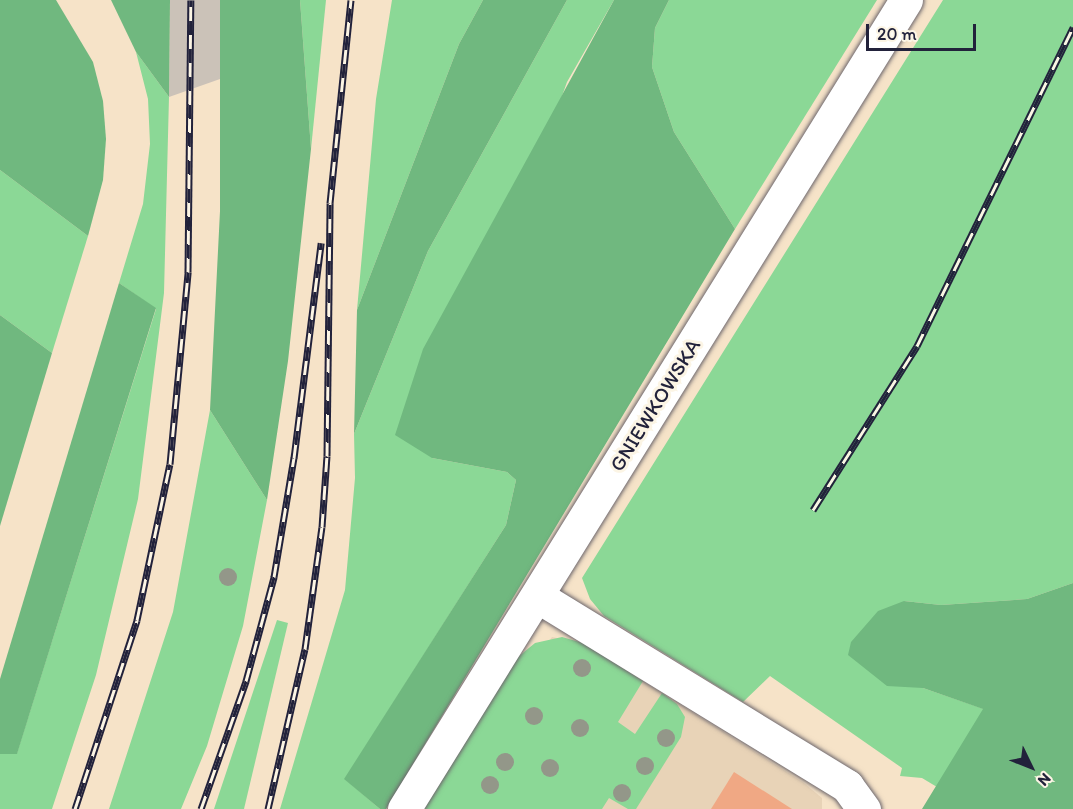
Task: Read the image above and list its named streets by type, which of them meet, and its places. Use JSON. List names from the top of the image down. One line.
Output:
{"streets":{"street":["GNIEWKOWSKA"]},"scale_bar":"20 m","north":"bottom right"}
